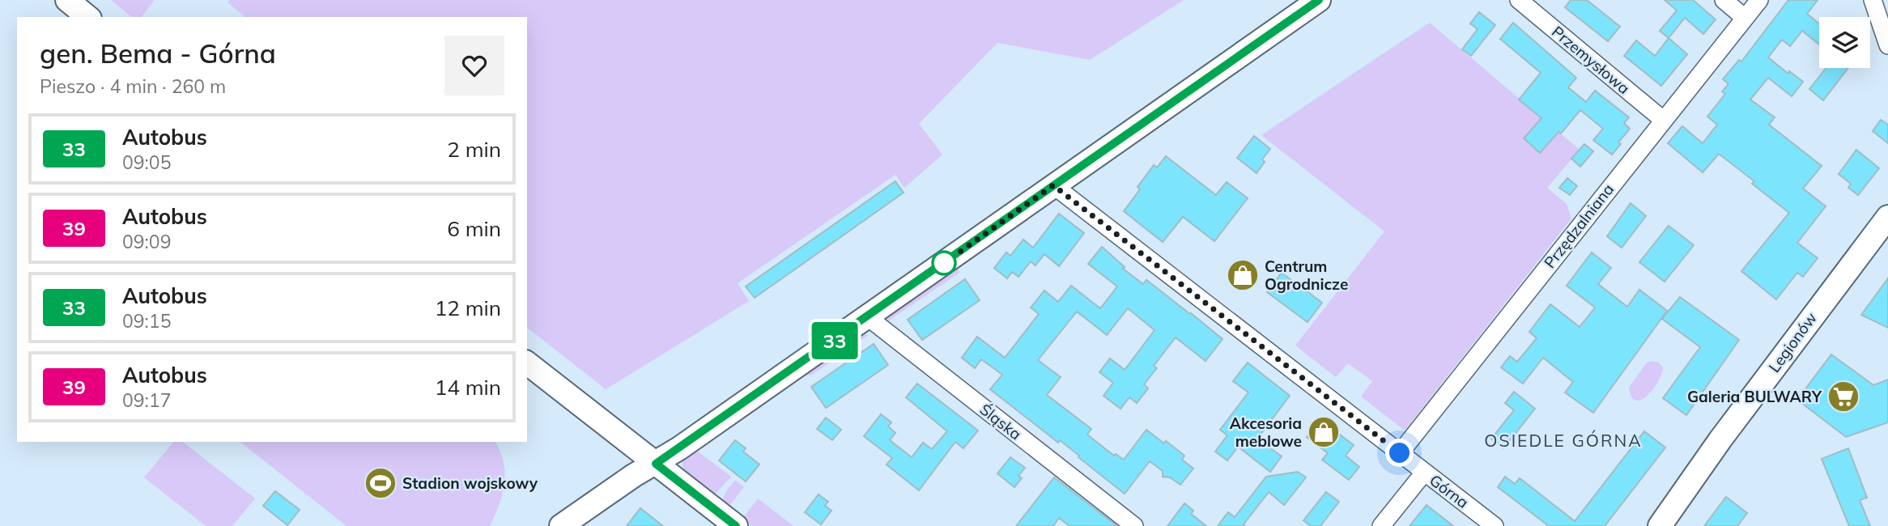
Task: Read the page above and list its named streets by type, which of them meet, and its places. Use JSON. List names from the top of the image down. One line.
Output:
{"streets":{"street":["Przemysłowa","Przędzalniana","Legionów","Śląska","Górna"]},"crossings":[["Przemysłowa","Przędzalniana"],["Przędzalniana","Górna"]],"districts":["OSIEDLE GÓRNA"],"places":{"shop":["Centrum Ogrodnicze","Akcesoria meblowe"],"supermarket":["Galeria BULWARY"],"sports":["Stadion wojskowy"]},"lines":["bus line 33"],"page":{"on_map":"33","heading":["gen. Bema - Górna","Pieszo · 4 min · 260 m"],"list":[{"mark":"33","name":"Autobus","note":"09:05","value":"2 min"},{"mark":"39","name":"Autobus","note":"09:09","value":"6 min"},{"mark":"33","name":"Autobus","note":"09:15","value":"12 min"},{"mark":"39","name":"Autobus","note":"09:17","value":"14 min"}]}}
